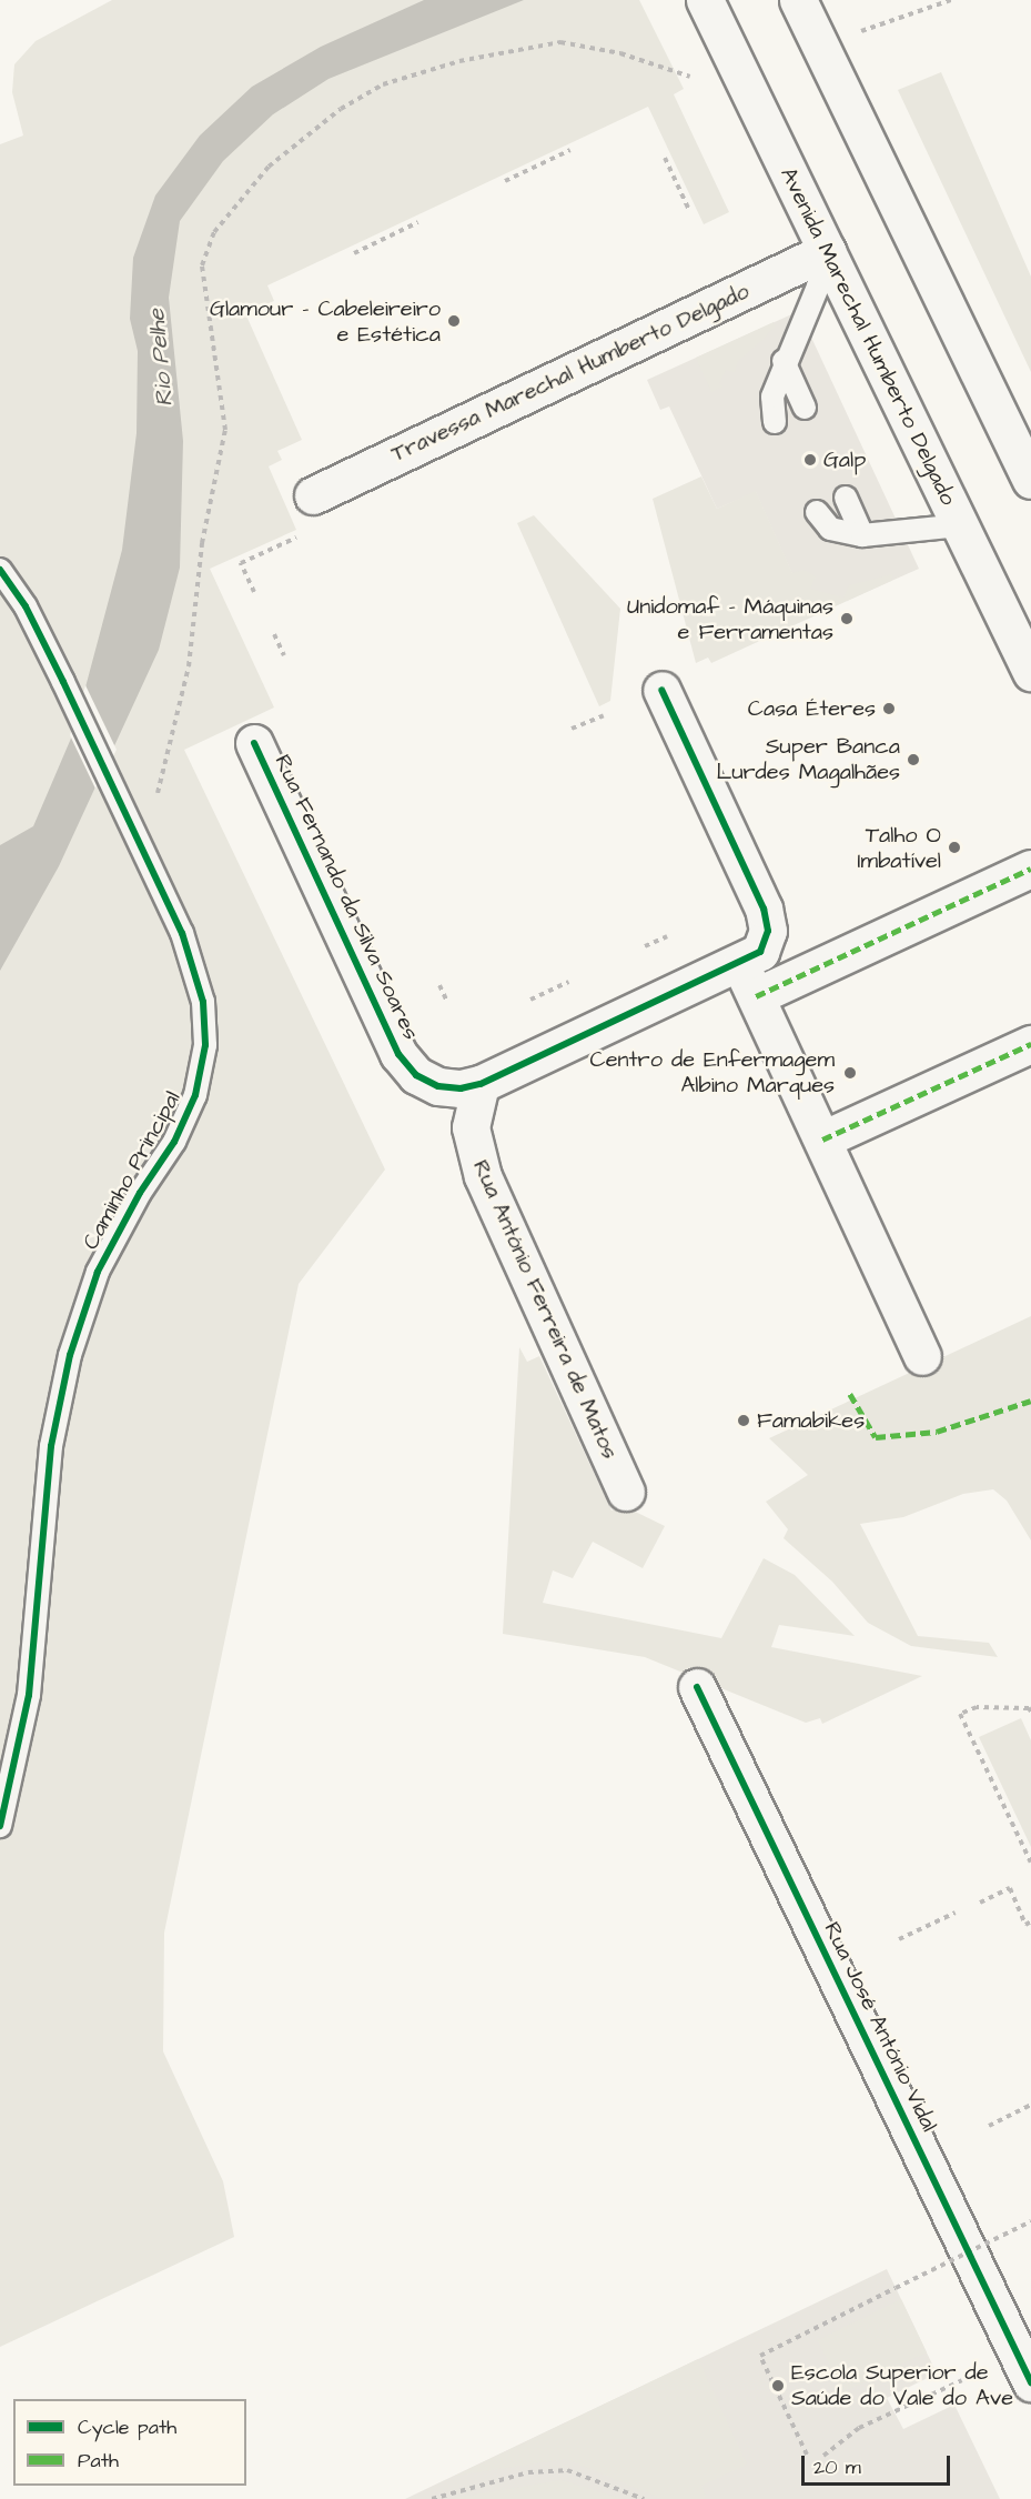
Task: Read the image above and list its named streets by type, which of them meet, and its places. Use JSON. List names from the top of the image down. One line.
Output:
{"streets":{"street":["Avenida Marechal Humberto Delgado","Travessa Marechal Humberto Delgado","Rua Fernando da Silva Soares","Rua António Ferreira de Matos","Rua José António Vidal"],"lane":["Caminho Principal"]},"crossings":[["Avenida Marechal Humberto Delgado","Travessa Marechal Humberto Delgado"],["Rua Fernando da Silva Soares","Rua António Ferreira de Matos"]],"water":["Rio Pelhe"],"places":["Glamour - Cabeleireiro e Estética","Galp","Unidomaf - Máquinas e Ferramentas","Casa Éteres","Super Banca Lurdes Magalhães","Talho O Imbatível","Centro de Enfermagem Albino Marques","Famabikes","Escola Superior de Saúde do Vale do Ave"],"legend":["Cycle path","Path"],"scale_bar":"20 m"}
